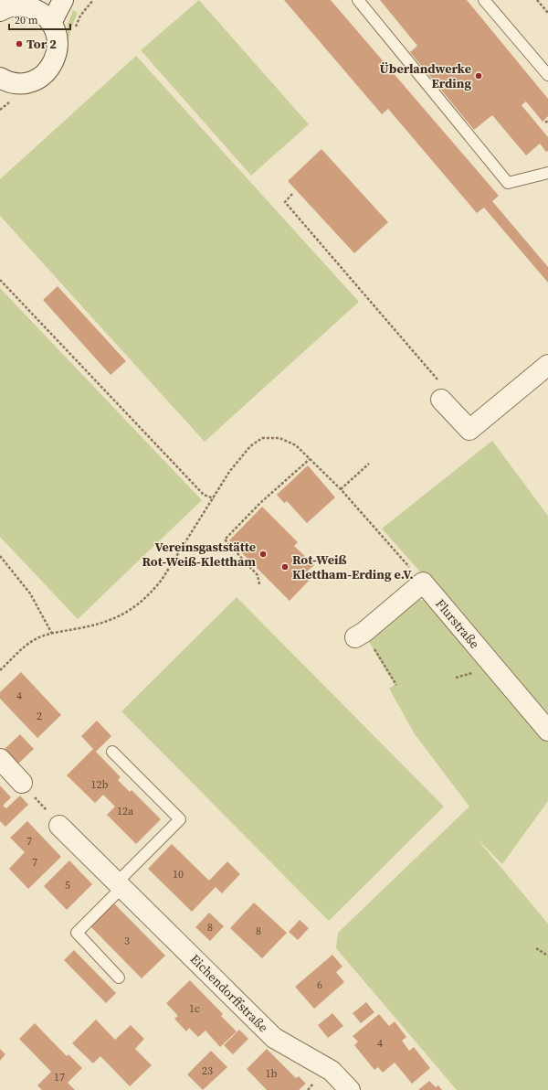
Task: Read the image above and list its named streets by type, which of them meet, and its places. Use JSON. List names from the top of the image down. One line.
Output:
{"streets":{"street":["Flurstraße","Eichendorffstraße"]},"places":["Tor 2","Überlandwerke Erding","Vereinsgaststätte Rot-Weiß-Klettham","Rot-Weiß Klettham-Erding e.V."],"house_numbers":["4","2","12b","12a","7","7","10","5","8","8","3","6","1c","4","23","1b","17"],"scale_bar":"20 m"}
